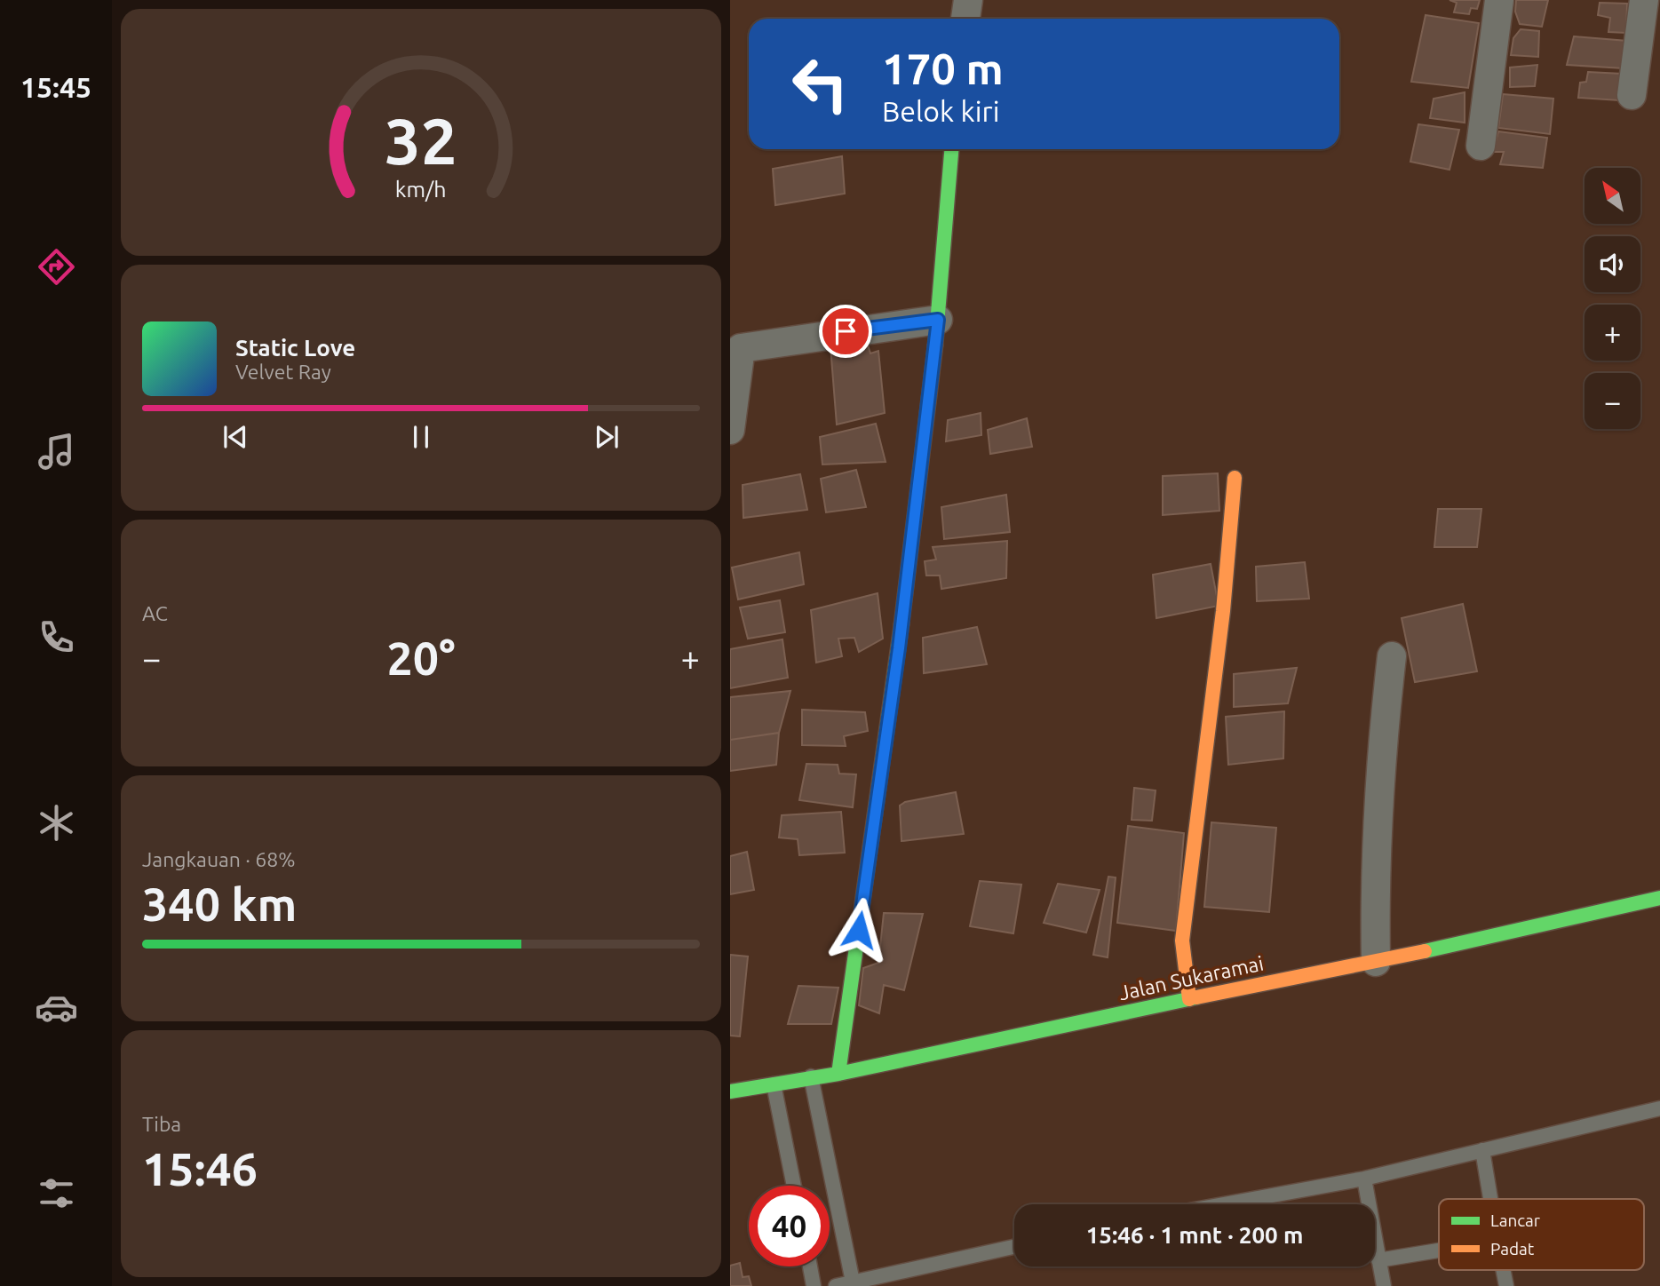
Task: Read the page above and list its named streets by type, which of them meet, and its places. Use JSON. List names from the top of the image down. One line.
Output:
{"streets":{"street":["Jalan Sukaramai"]},"legend":["Lancar","Padat"],"north":"top left","page":{"tabs":"15:45","turn":["170 m","Belok kiri"],"map_buttons":["+","−"],"song":["Static Love","Velvet Ray"],"tile":["AC",["Jangkauan · 68%","340 km"],["Tiba","15:46"]],"heat":["−","20°","+"],"limit":"40","trip":"15:46 · 1 mnt · 200 m","gauge":["32","km/h"]}}
